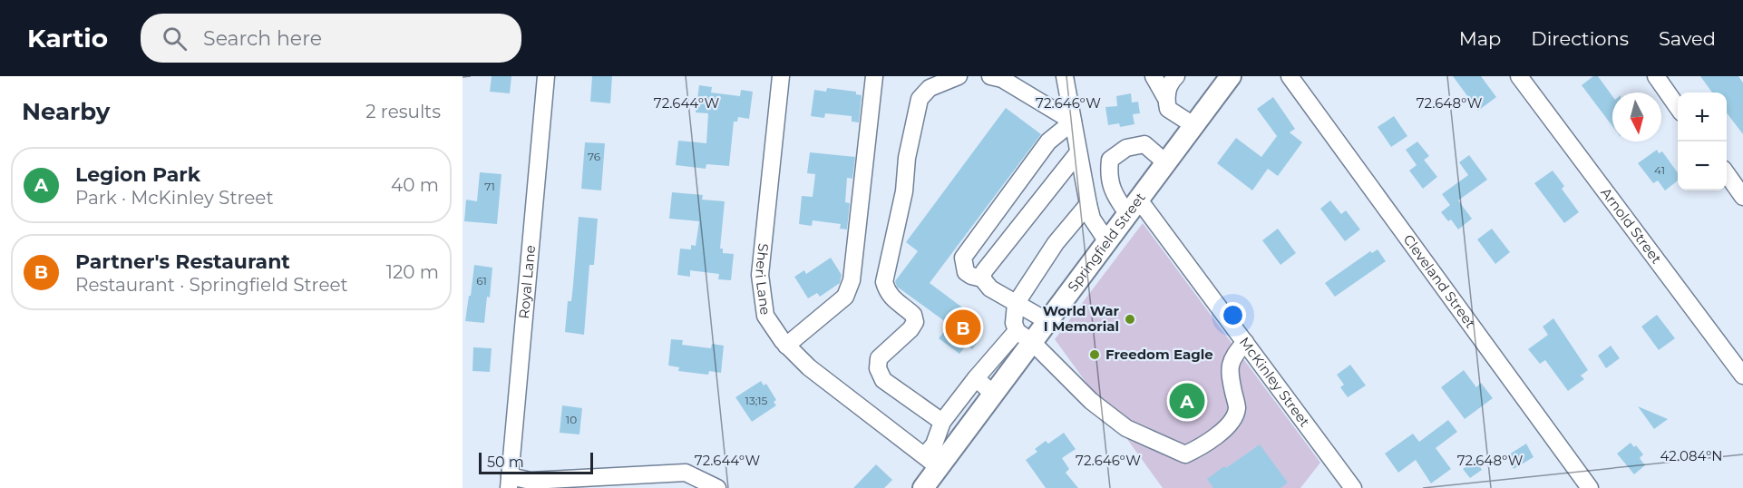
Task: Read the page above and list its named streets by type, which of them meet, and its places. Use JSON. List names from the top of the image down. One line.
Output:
{"streets":{"main road":["Springfield Street"],"street":["Arnold Street","Sheri Lane","Royal Lane","Cleveland Street","McKinley Street"]},"crossings":[["Springfield Street","Sheri Lane"],["Springfield Street","McKinley Street"]],"places":["World War I Memorial","Freedom Eagle"],"house_numbers":["76","41","71","61","13;15","10"],"scale_bar":"50 m","north":"bottom","page":{"header":"Kartio","search":"Search here","nav":["Map","Directions","Saved"],"heading":["Nearby","2 results"],"map_buttons":["+","−"],"list":[{"mark":"A","name":"Legion Park","note":"Park · McKinley Street","value":"40 m"},{"mark":"B","name":"Partner's Restaurant","note":"Restaurant · Springfield Street","value":"120 m"}],"pins":["B","A"],"scale":"50 m"},"coordinates":["72.644°W","72.646°W","72.648°W","42.084°N"]}
